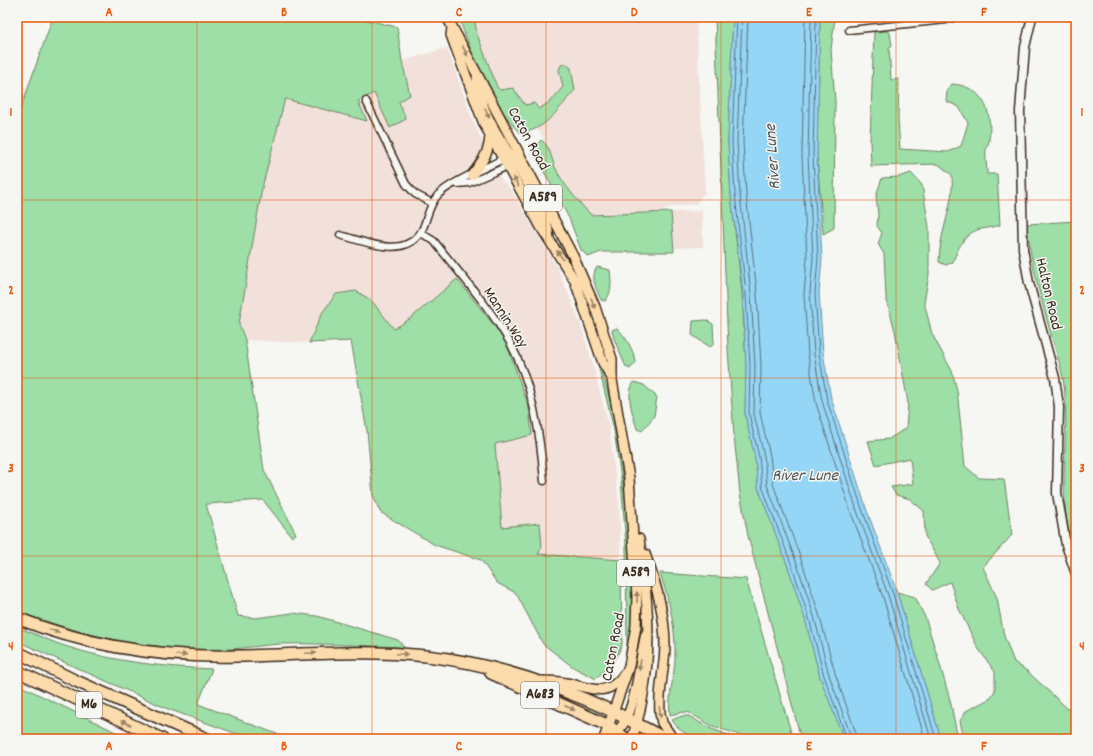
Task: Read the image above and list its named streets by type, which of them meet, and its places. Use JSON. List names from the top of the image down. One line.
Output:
{"streets":{"highway":["A683","M6"],"main road":["Caton Road","A589"],"street":["Halton Road","Mannin Way"]},"crossings":[["Caton Road","A683"]],"water":["River Lune"],"grid":{"columns":["A","B","C","D","E","F"],"rows":["1","2","3","4"]}}
